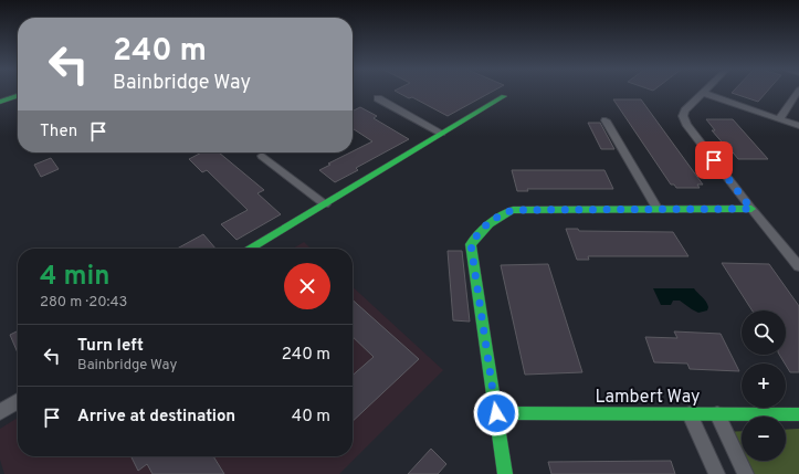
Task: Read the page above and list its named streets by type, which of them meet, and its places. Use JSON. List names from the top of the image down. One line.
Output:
{"streets":{"street":["Lambert Way"]},"page":{"turn":["240 m","Bainbridge Way"],"then":"Then","heading":["4 min","280 m · 20:43"],"map_buttons":["+","−"],"list":[{"name":"Turn left","note":"Bainbridge Way","value":"240 m"},{"name":"Arrive at destination","value":"40 m"}]}}
